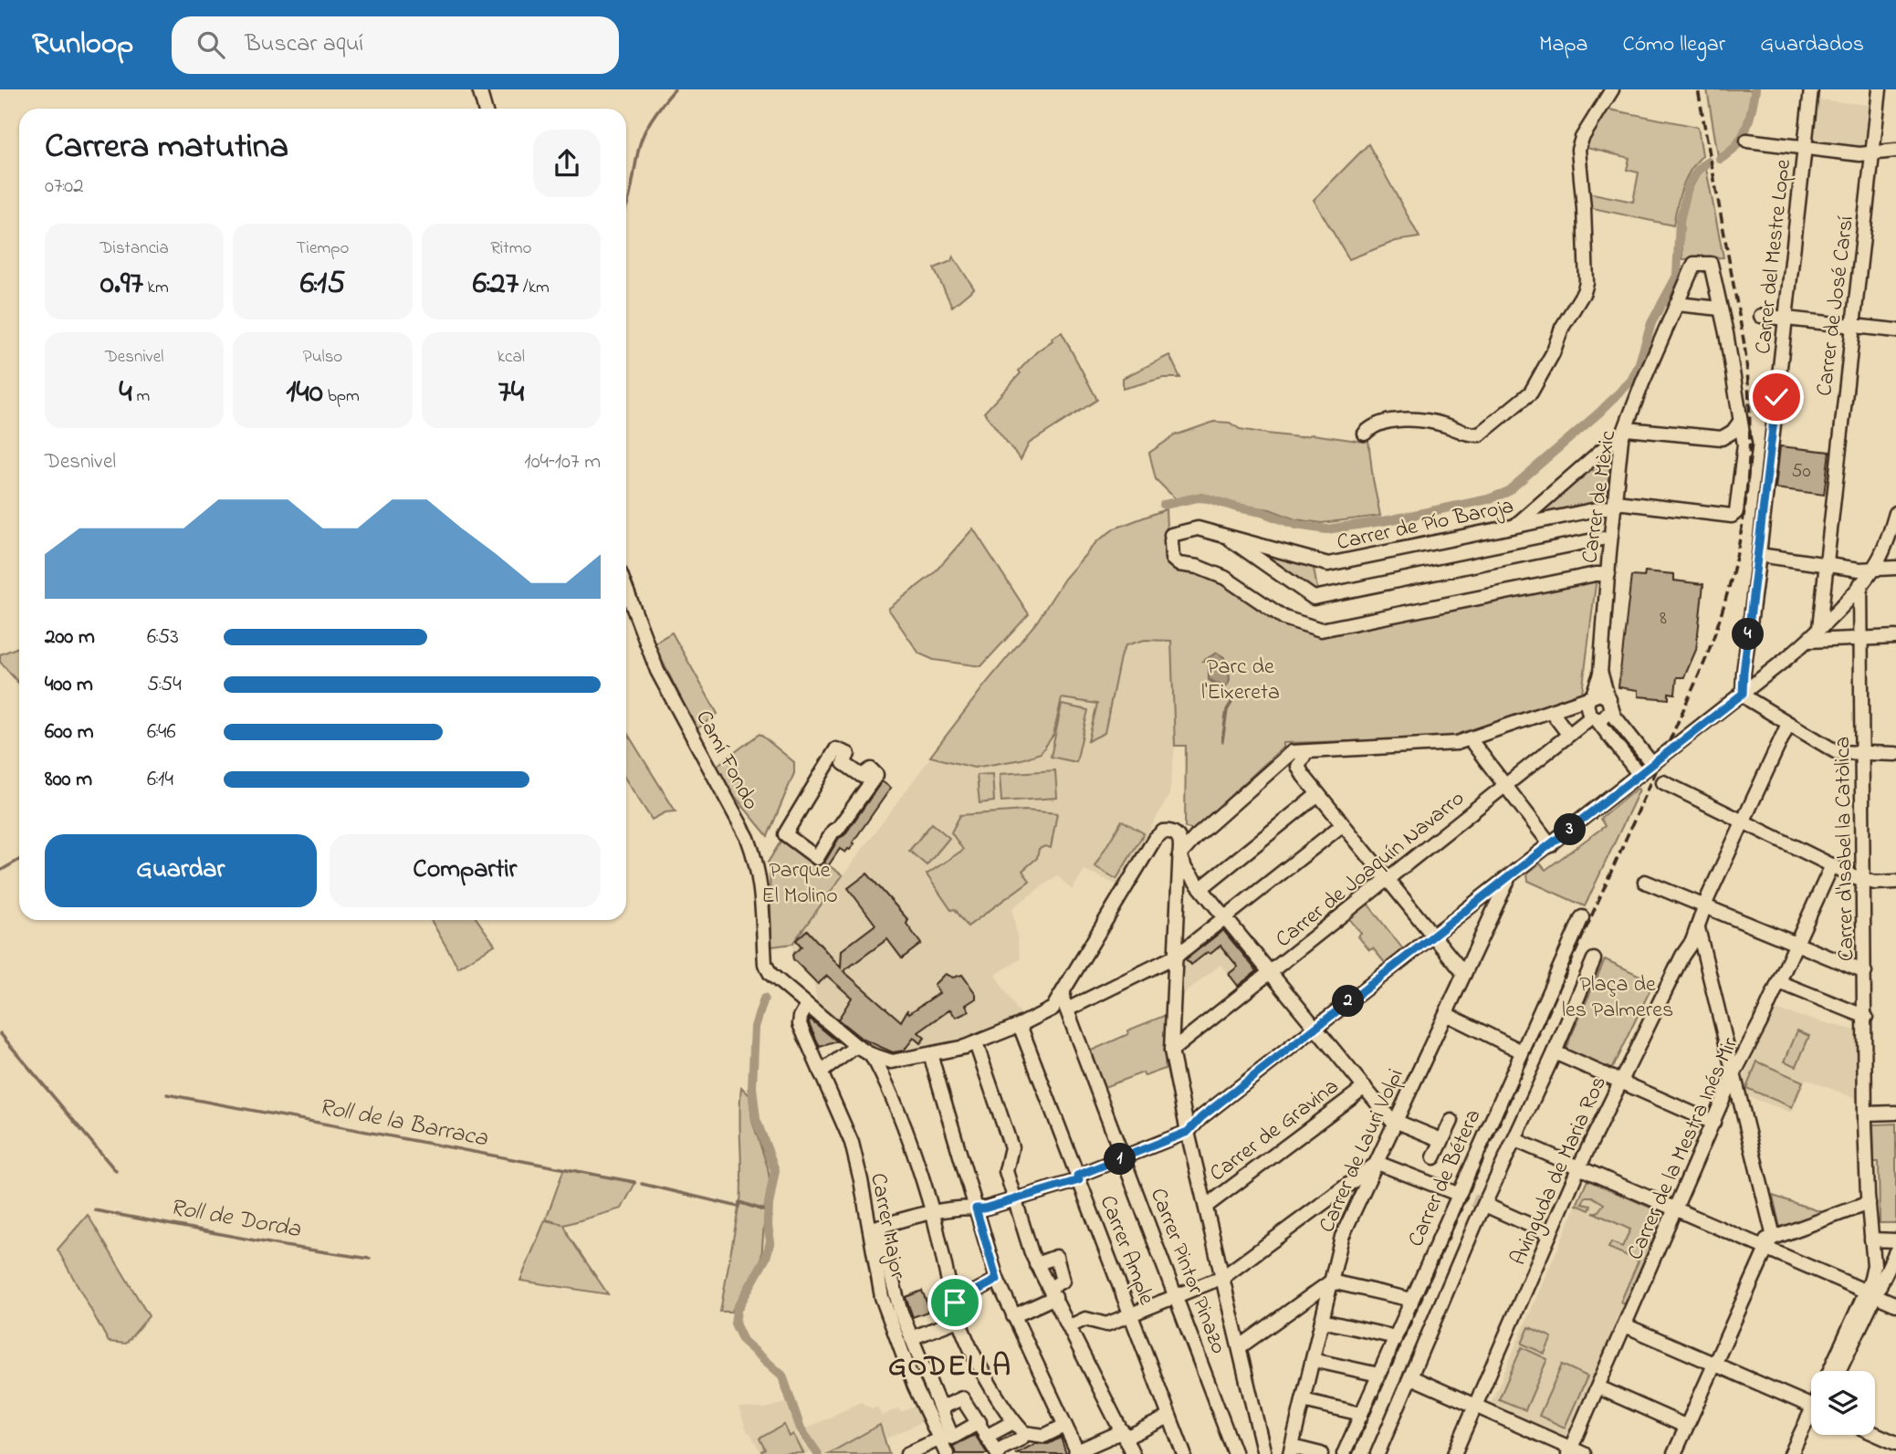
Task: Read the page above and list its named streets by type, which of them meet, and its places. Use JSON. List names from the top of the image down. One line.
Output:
{"streets":{"street":["Carrer del Mestre Lope","Carrer de José Carsí","Carrer de Mèxic","Carrer de Pío Baroja","Camí Fondo","Carrer d'Isabel la Catòlica","Carrer de Joaquín Navarro","Carrer de Gravina","Carrer de la Mestra Inés Mir","Carrer de Lauri Volpi","Avinguda de Maria Ros","Carrer de Bétera","Carrer Major","Carrer Ample","Carrer Pintor Pinazo"]},"crossings":[["Carrer de Mèxic","Carrer de Pío Baroja"],["Carrer de Mèxic","Carrer de Joaquín Navarro"],["Camí Fondo","Carrer Major"]],"districts":["GODELLA"],"water":["Roll de la Barraca","Roll de Dorda"],"parks":["Parc de l'Eixereta","Parque El Molino","Plaça de les Palmeres"],"house_numbers":["50","8"],"page":{"header":"Runloop","search":"Buscar aquí","nav":["Mapa","Cómo llegar","Guardados"],"heading":["Carrera matutina","07:02"],"stats":[["Distancia","0.97 km"],["Tiempo","6:15"],["Ritmo","6:27 /km"],["Desnivel","4 m"],["Pulso","140 bpm"],["kcal","74"]],"chart":["Desnivel","104–107 m"],"list":[{"name":"200 m","note":"6:53"},{"name":"400 m","note":"5:54"},{"name":"600 m","note":"6:46"},{"name":"800 m","note":"6:14"}],"pins":["4","3","2","1"],"buttons":["Guardar","Compartir"]}}
